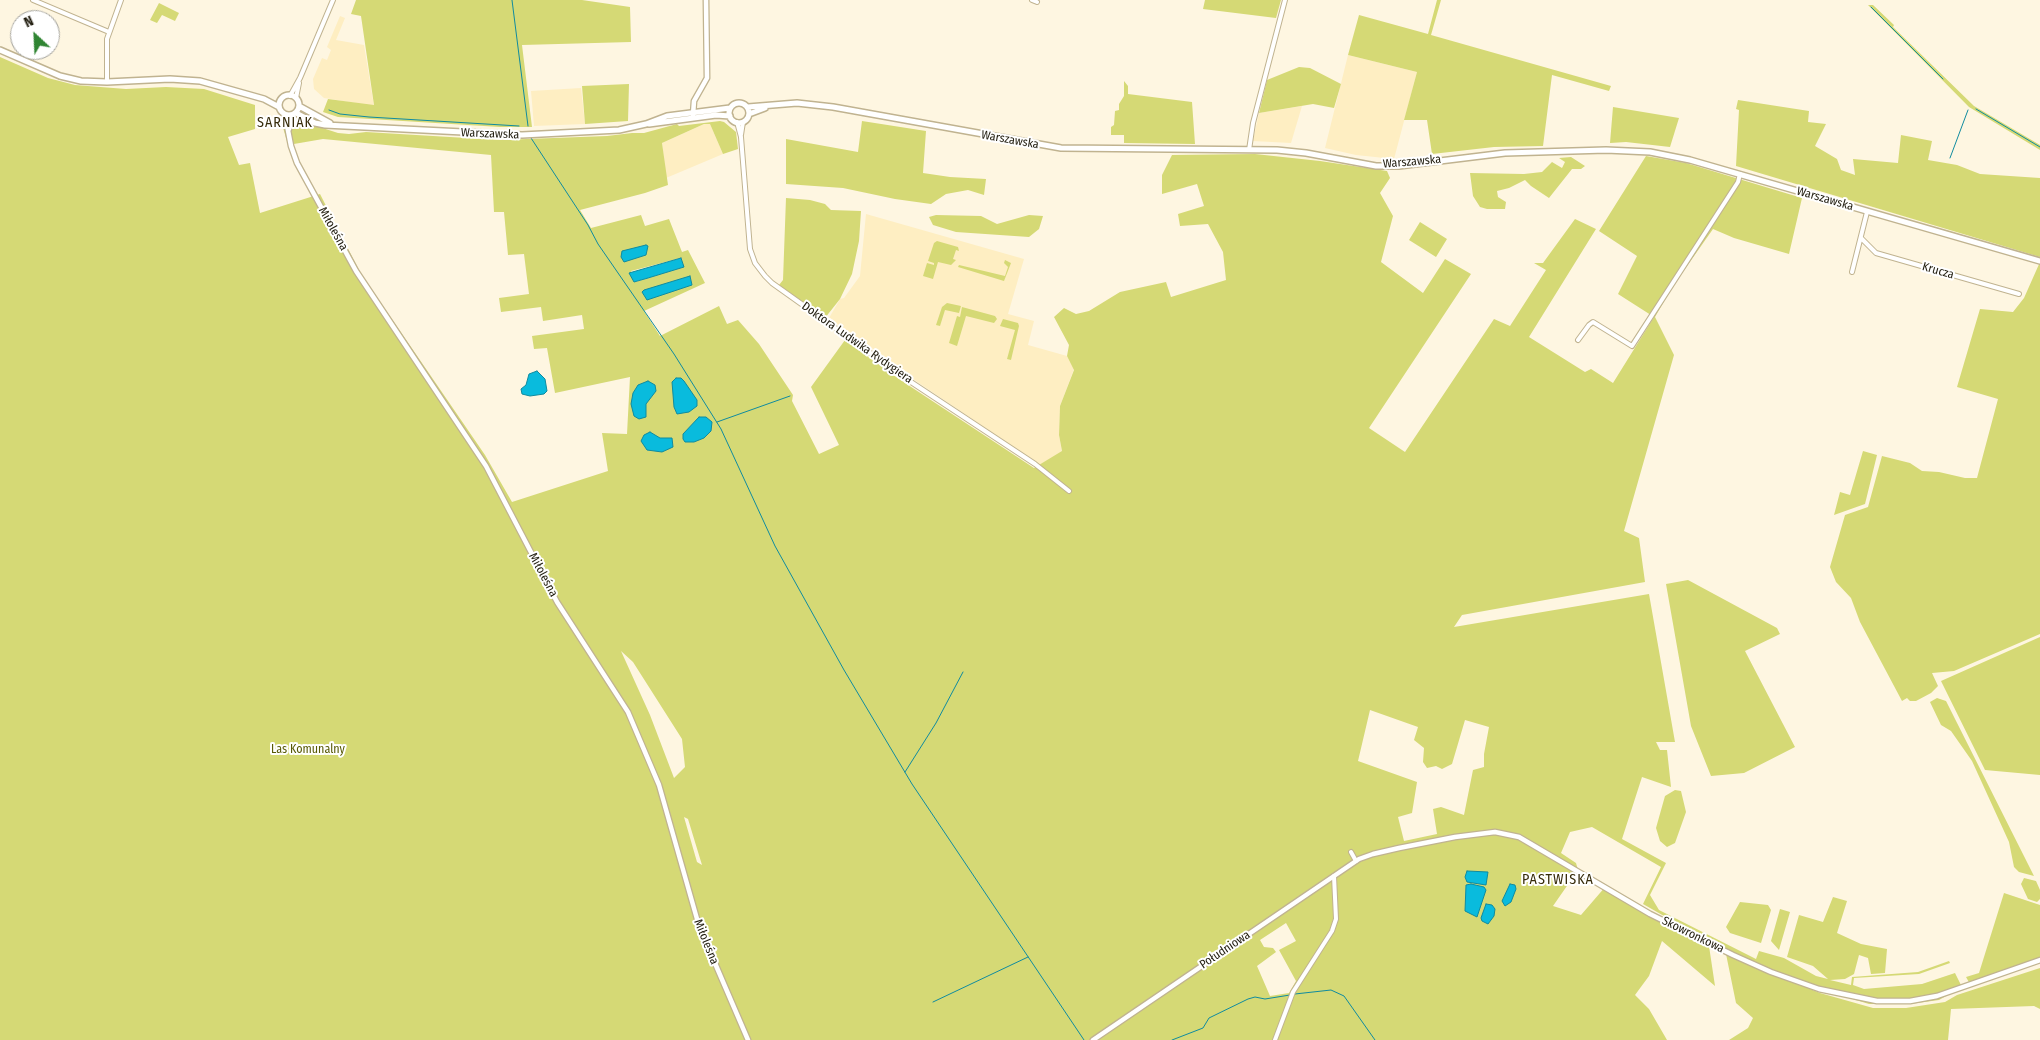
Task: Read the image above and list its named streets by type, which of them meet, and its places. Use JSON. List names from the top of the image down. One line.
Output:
{"streets":{"main road":["Warszawska"],"street":["Miłoleśna","Krucza","Doktora Ludwika Rydygiera","Skowronkowa","Południowa"]},"crossings":[["Warszawska","Miłoleśna"],["Warszawska","Doktora Ludwika Rydygiera"],["Skowronkowa","Południowa"]],"districts":["SARNIAK","PASTWISKA"],"parks":["Las Komunalny"],"north":"top left"}
